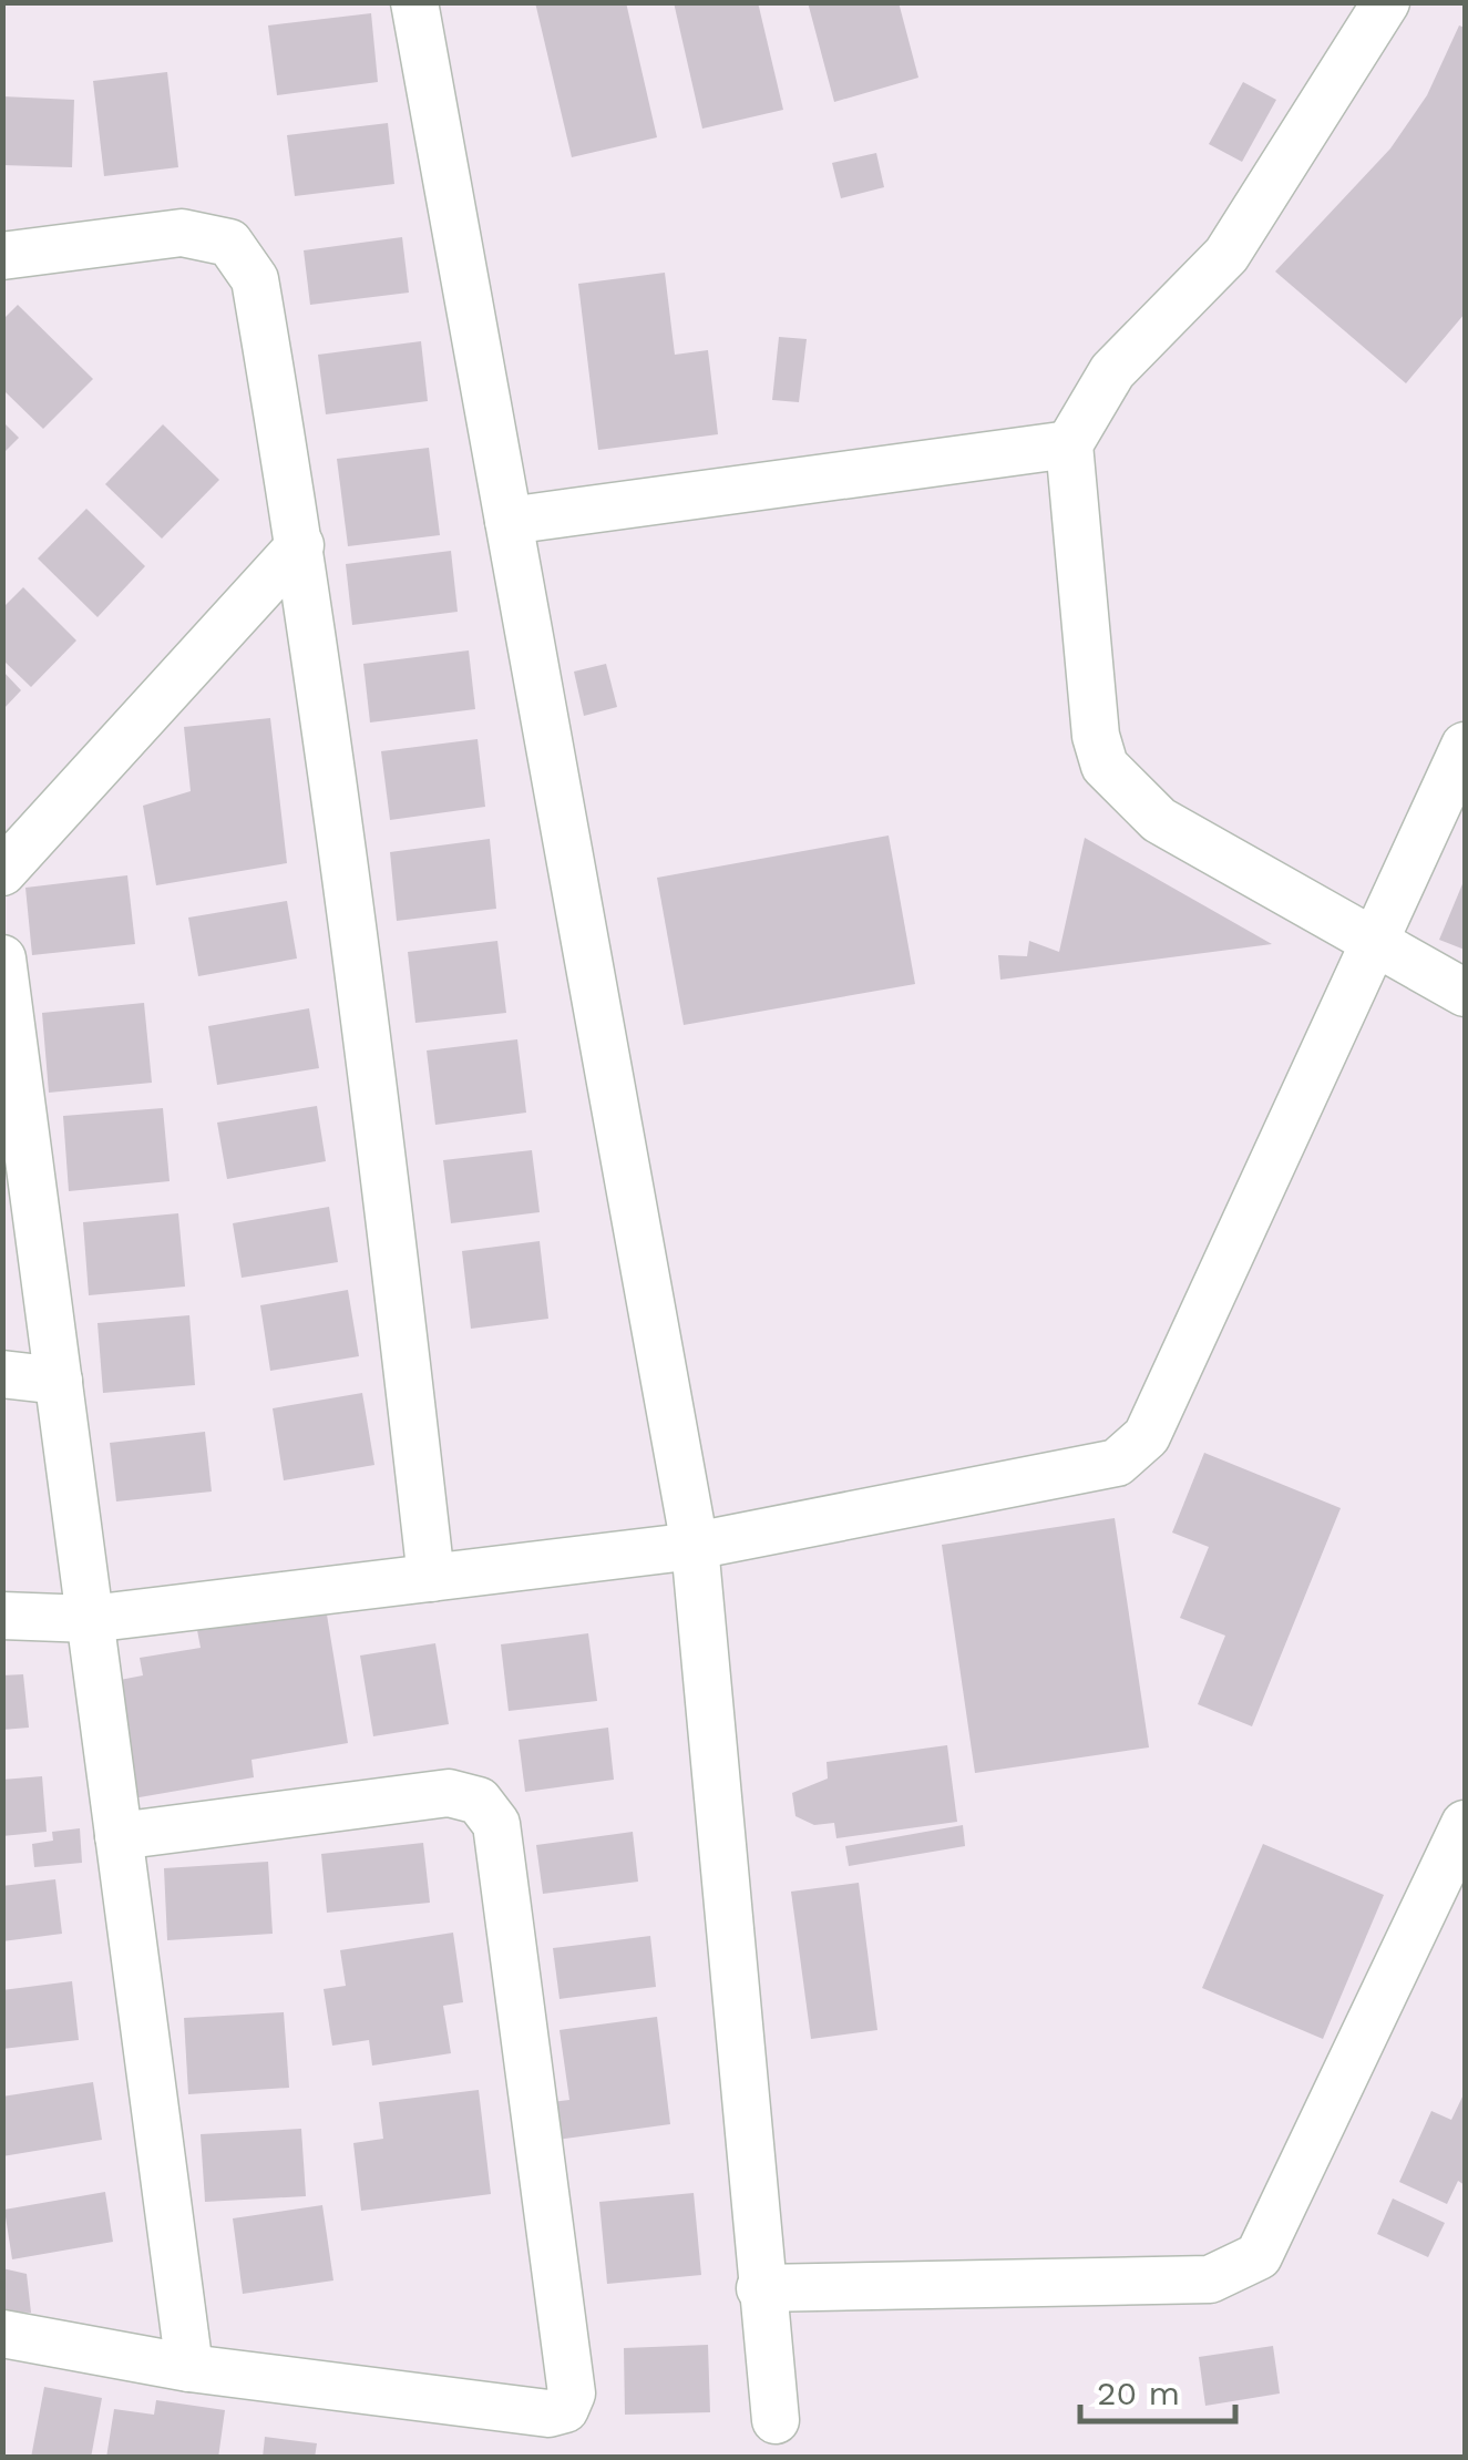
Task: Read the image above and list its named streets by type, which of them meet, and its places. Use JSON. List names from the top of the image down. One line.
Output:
{"scale_bar":"20 m"}
